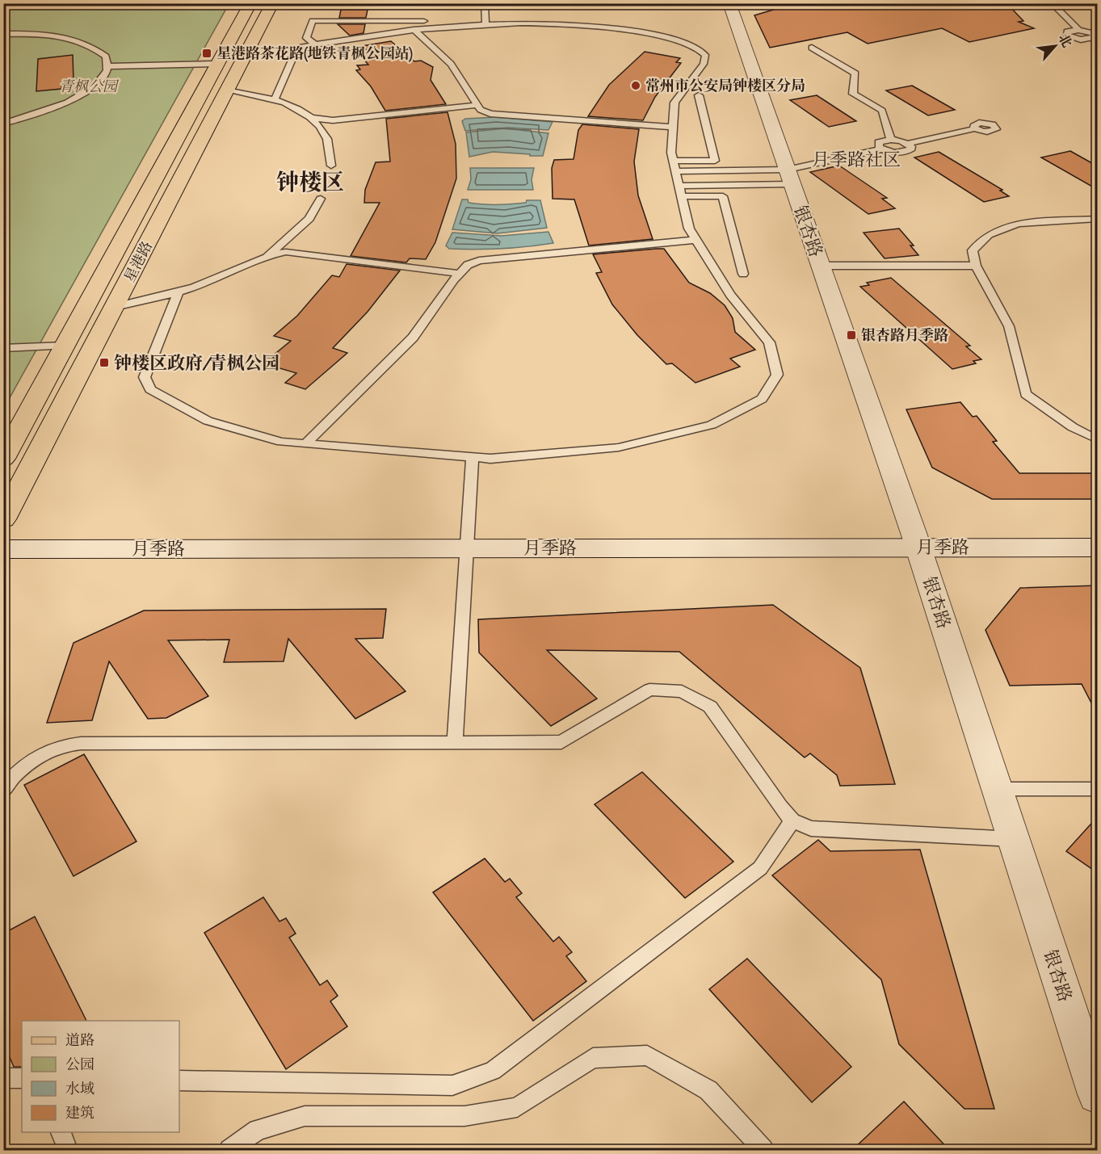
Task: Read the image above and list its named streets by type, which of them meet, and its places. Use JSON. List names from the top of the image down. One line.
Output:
{"streets":{"main road":["星港路"],"street":["银杏路","月季路"]},"crossings":[["银杏路","月季路"]],"districts":["月季路社区","钟楼区"],"parks":["青枫公园"],"places":{"transit":["星港路茶花路(地铁青枫公园站)","银杏路月季路","钟楼区政府/青枫公园"],"other":["常州市公安局钟楼区分局"]},"legend":["道路","公园","水域","建筑"],"north":"top right"}
